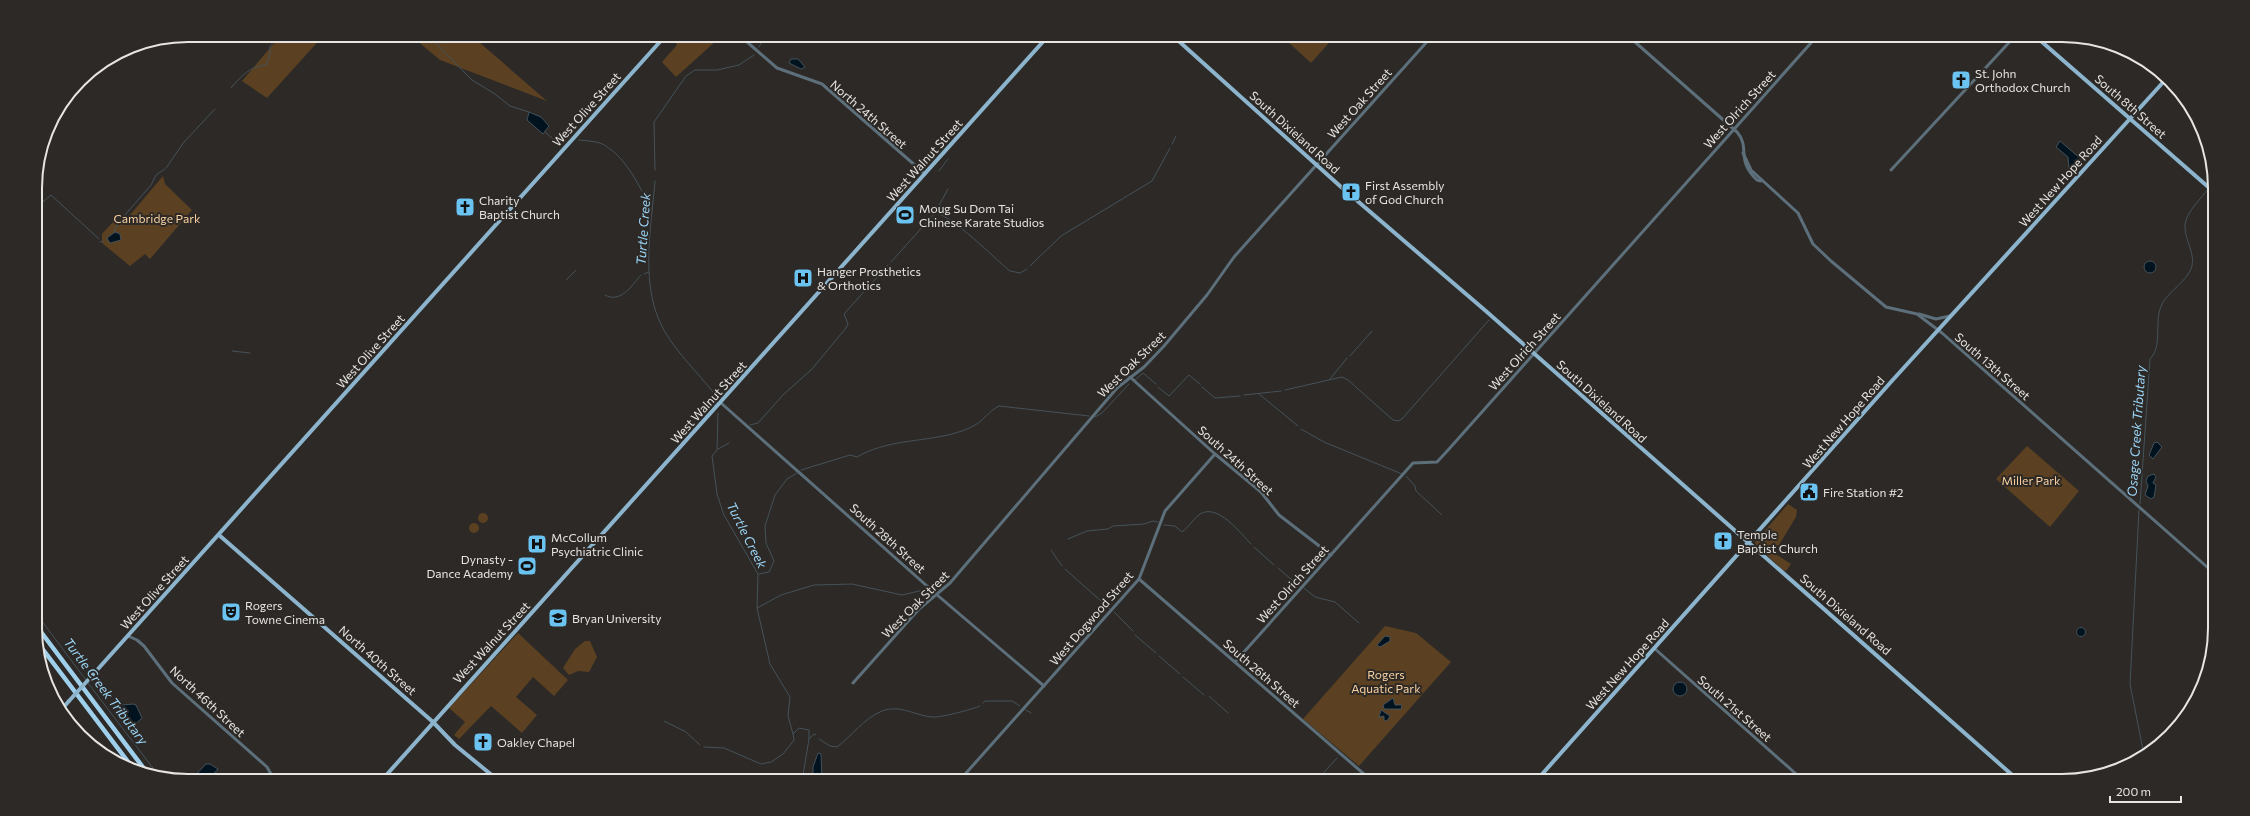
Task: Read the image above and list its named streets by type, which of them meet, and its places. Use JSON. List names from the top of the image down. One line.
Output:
{"streets":{"main road":["South 8th Street","West Olive Street","South Dixieland Road","West Walnut Street","West New Hope Road","North 40th Street"],"street":["West Oak Street","West Olrich Street","North 24th Street","South 13th Street","South 24th Street","South 28th Street","West Dogwood Street","South 26th Street","North 46th Street","South 21st Street"]},"crossings":[["West Oak Street","South Dixieland Road"],["West Oak Street","South 24th Street"],["West Oak Street","South 28th Street"],["South 8th Street","West New Hope Road"],["West Olive Street","North 40th Street"],["West Olive Street","North 46th Street"],["West Olrich Street","South Dixieland Road"],["West Olrich Street","South 13th Street"],["West Olrich Street","South 24th Street"],["West Olrich Street","South 26th Street"],["North 24th Street","West Walnut Street"],["South Dixieland Road","West New Hope Road"],["West Walnut Street","South 28th Street"],["West Walnut Street","North 40th Street"],["West New Hope Road","South 13th Street"],["West New Hope Road","South 21st Street"],["South 24th Street","West Dogwood Street"],["South 28th Street","West Dogwood Street"],["West Dogwood Street","South 26th Street"]],"water":["Turtle Creek","Osage Creek Tributary","Turtle Creek Tributary"],"parks":["Cambridge Park","Miller Park","Rogers Aquatic Park"],"places":{"church":["St. John Orthodox Church","First Assembly of God Church","Charity Baptist Church","Temple Baptist Church","Oakley Chapel"],"sports":["Moug Su Dom Tai Chinese Karate Studios","Dynasty - Dance Academy"],"hospital":["Hanger Prosthetics & Orthotics","McCollum Psychiatric Clinic"],"public building":["Fire Station #2"],"theatre":["Rogers Towne Cinema"],"school or university":["Bryan University"]},"scale_bar":"200 m"}
